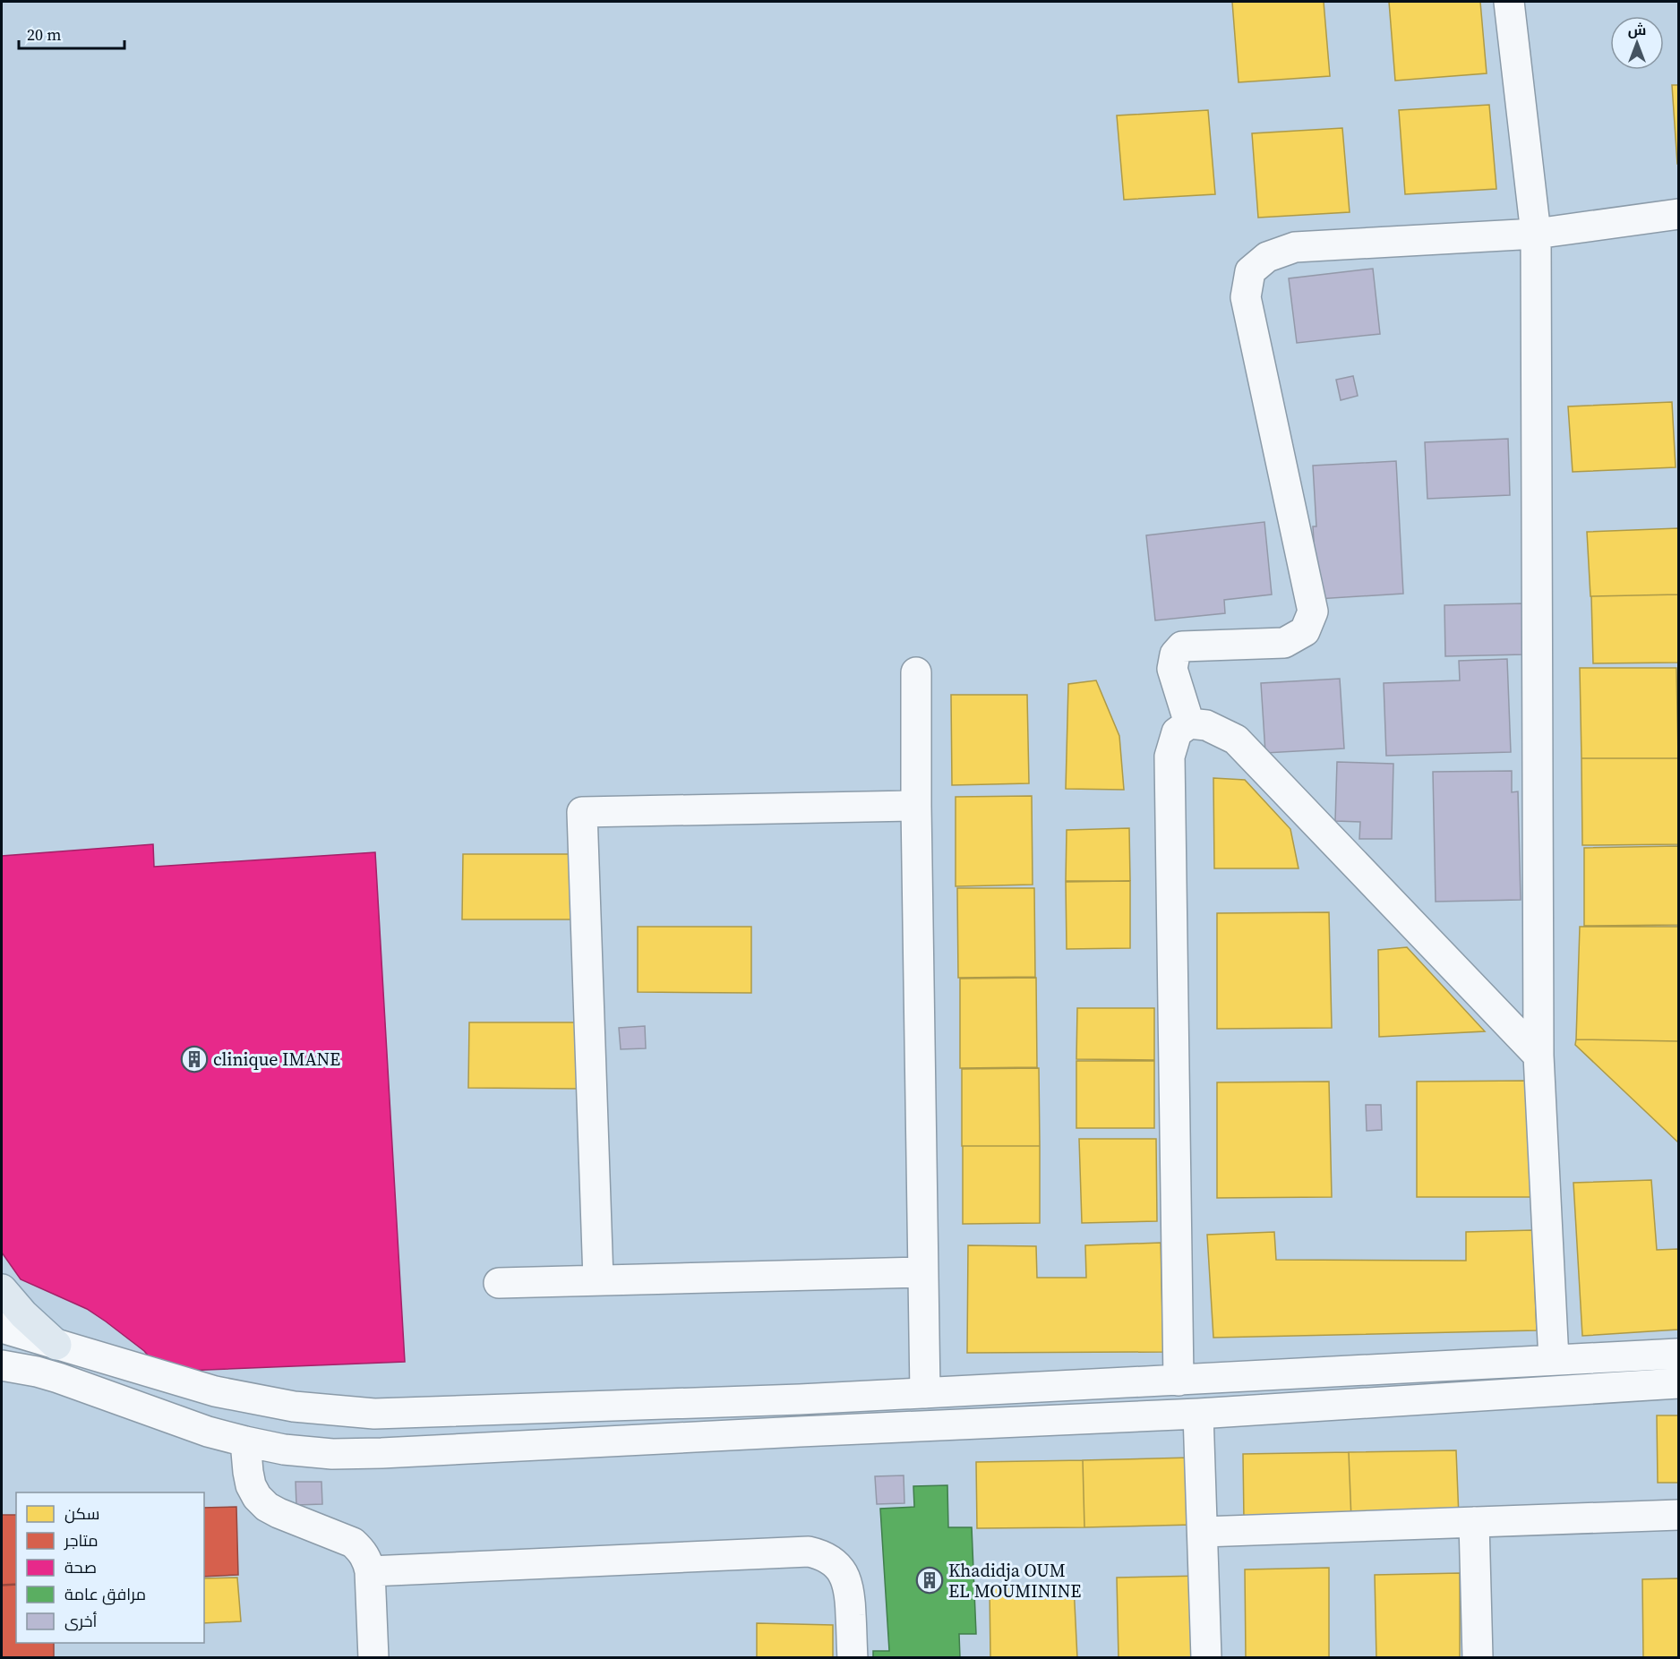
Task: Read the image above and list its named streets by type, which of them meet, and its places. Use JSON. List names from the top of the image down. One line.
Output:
{"places":{"building":["clinique IMANE","Khadidja OUM EL MOUMININE"]},"legend":["سكن","متاجر","صحة","مرافق عامة","أخرى"],"scale_bar":"20 m","north":"top"}
